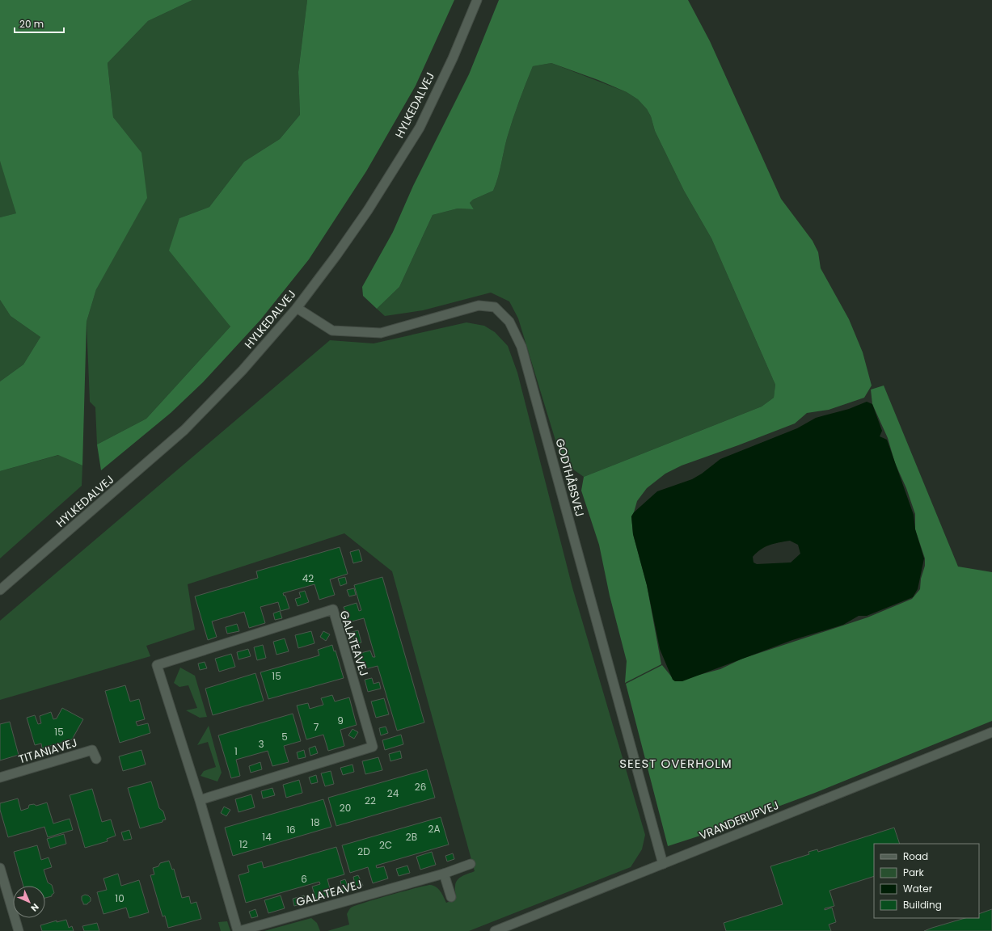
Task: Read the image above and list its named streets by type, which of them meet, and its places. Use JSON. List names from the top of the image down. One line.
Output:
{"streets":{"street":["HYLKEDALVEJ","GODTHÅBSVEJ","GALATEAVEJ","TITANIAVEJ","VRANDERUPVEJ"]},"crossings":[["HYLKEDALVEJ","GODTHÅBSVEJ"],["GODTHÅBSVEJ","VRANDERUPVEJ"]],"districts":["SEEST OVERHOLM"],"house_numbers":["42","15","9","7","15","5","3","1","26","24","22","20","18","2A","16","14","2B","12","2C","2D","6","10"],"legend":["Road","Park","Water","Building"],"scale_bar":"20 m","north":"bottom right"}
